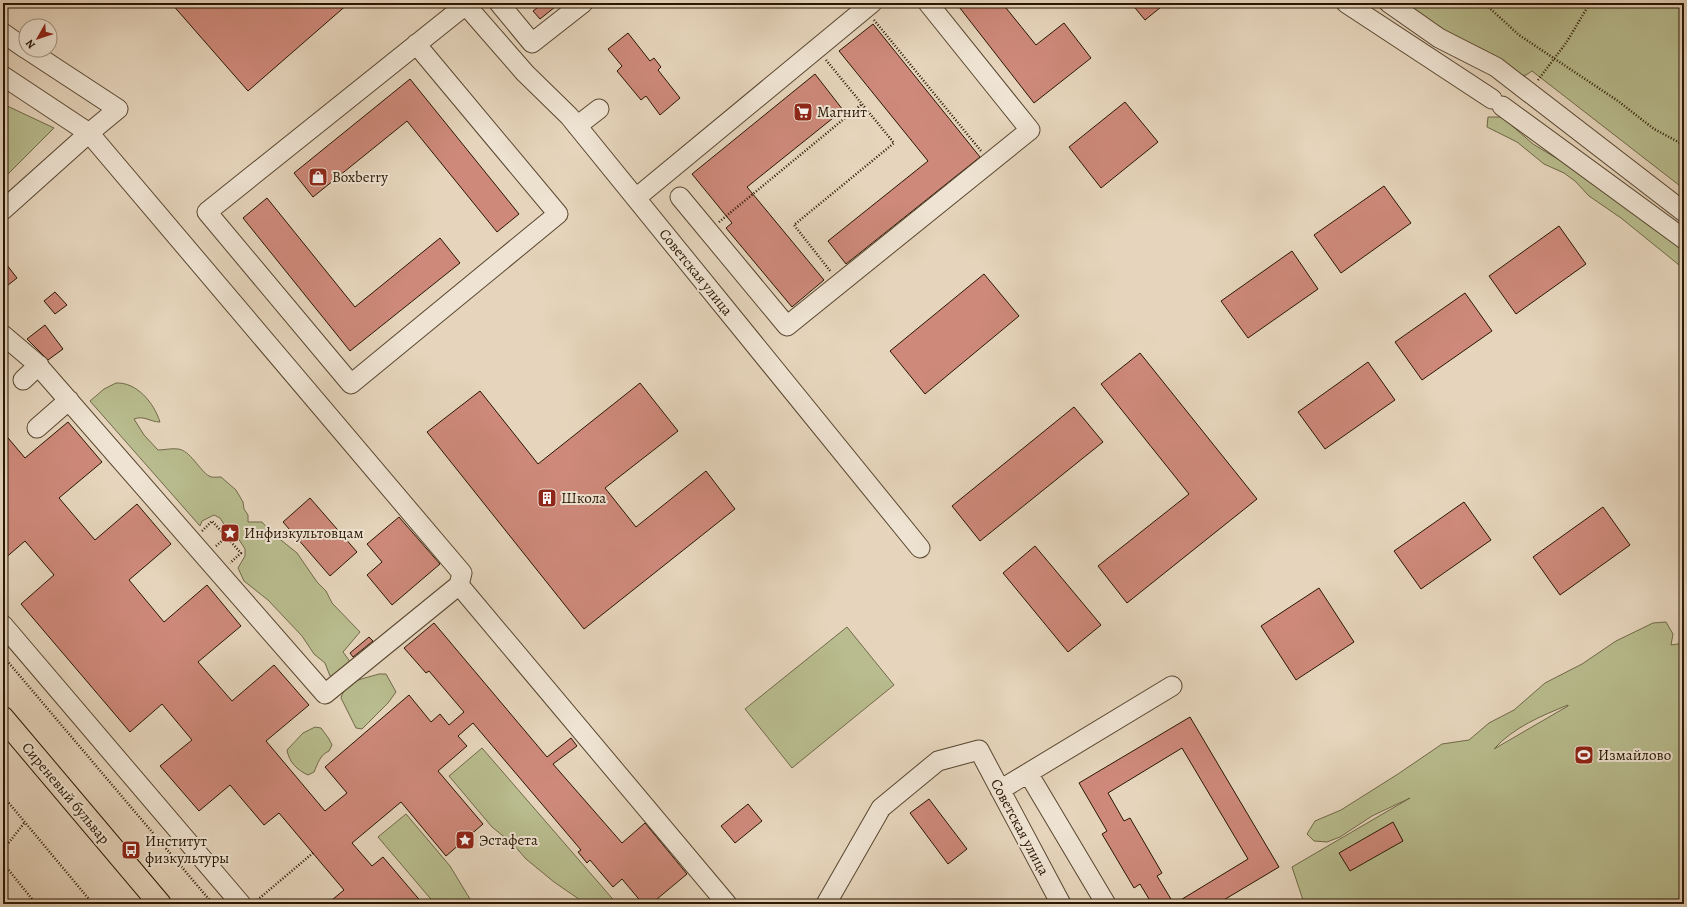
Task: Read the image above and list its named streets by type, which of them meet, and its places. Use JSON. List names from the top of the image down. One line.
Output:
{"streets":{"main road":["Сиреневый бульвар"],"street":["Советская улица"]},"places":{"supermarket":["Магнит"],"shop":["Boxberry"],"building":["Школа"],"place":["Инфизкультовцам","Эстафета"],"sports":["Измайлово"],"bus stop":["Институт физкультуры"]},"north":"bottom left"}
